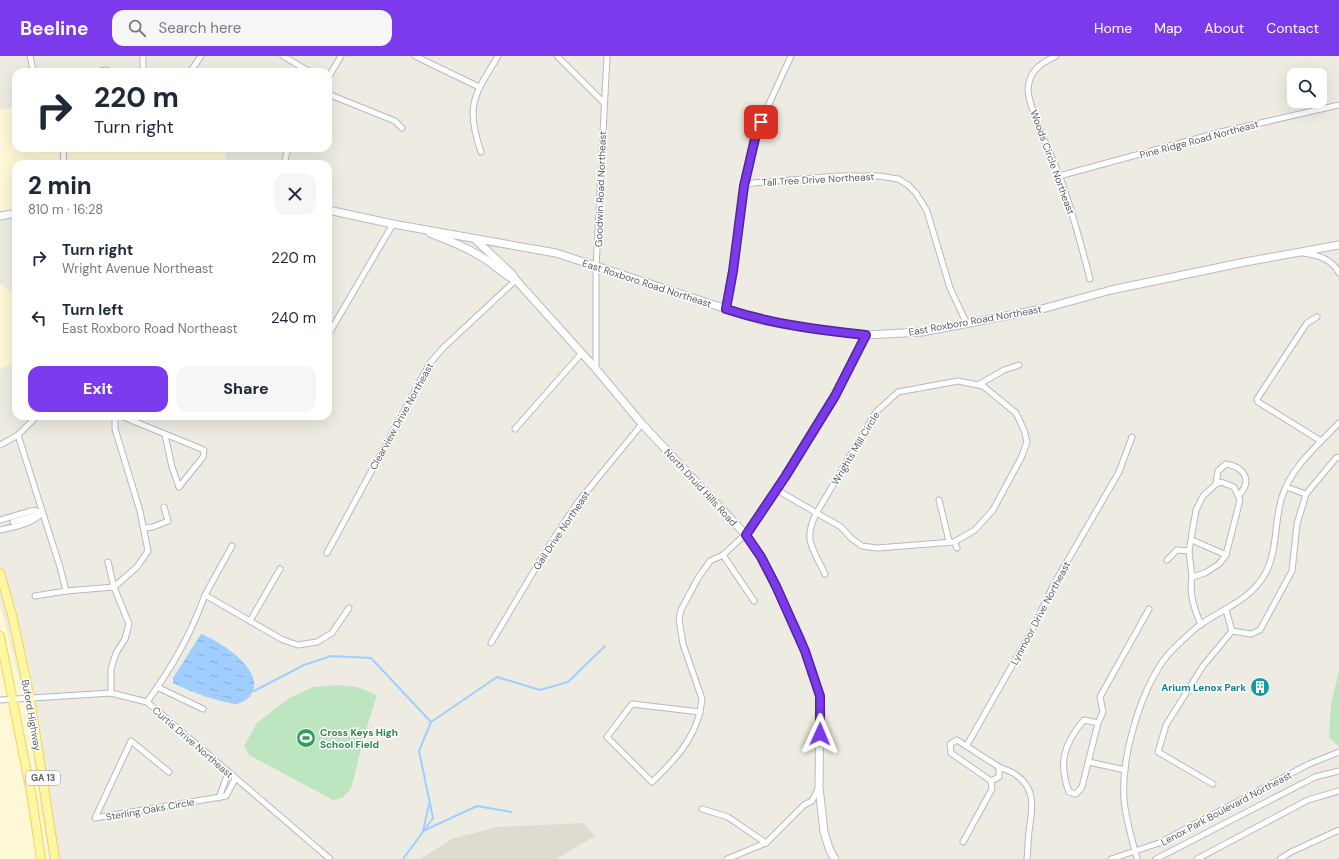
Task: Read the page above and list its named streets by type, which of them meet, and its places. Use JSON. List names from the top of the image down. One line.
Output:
{"streets":{"main road":["East Roxboro Road Northeast","North Druid Hills Road","Buford Highway","GA 13"],"street":["Pine Ridge Road Northeast","Woods Circle Northeast","Tall Tree Drive Northeast","Goodwin Road Northeast","Clearview Drive Northeast","Wrights Mill Circle","Gail Drive Northeast","Lynmoor Drive Northeast","Curtis Drive Northeast","Lenox Park Boulevard Northeast","Sterling Oaks Circle"]},"crossings":[["Pine Ridge Road Northeast","Woods Circle Northeast"],["Tall Tree Drive Northeast","East Roxboro Road Northeast"],["Goodwin Road Northeast","East Roxboro Road Northeast"],["Goodwin Road Northeast","North Druid Hills Road"],["East Roxboro Road Northeast","North Druid Hills Road"],["Clearview Drive Northeast","North Druid Hills Road"],["North Druid Hills Road","Gail Drive Northeast"],["Buford Highway","Curtis Drive Northeast"],["Curtis Drive Northeast","Sterling Oaks Circle"]],"places":{"building":["Arium Lenox Park"],"sports":["Cross Keys High School Field"]},"page":{"header":"Beeline","search":"Search here","nav":["Home","Map","About","Contact"],"turn":["220 m","Turn right"],"heading":["2 min","810 m · 16:28"],"list":[{"name":"Turn right","note":"Wright Avenue Northeast","value":"220 m"},{"name":"Turn left","note":"East Roxboro Road Northeast","value":"240 m"}],"buttons":["Exit","Share"]}}
